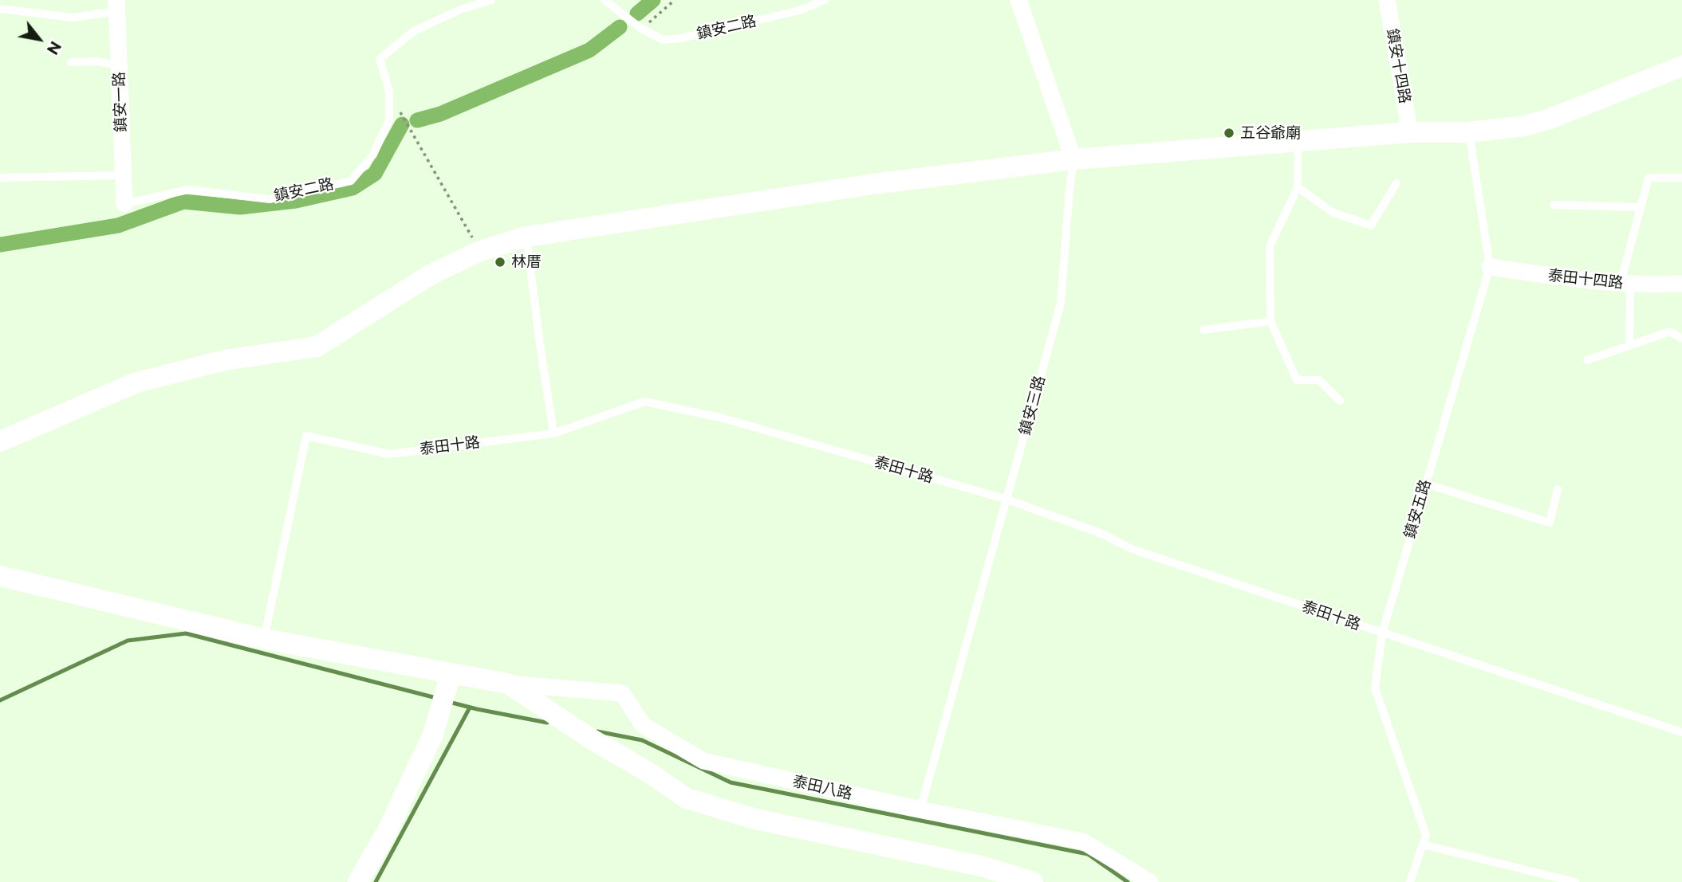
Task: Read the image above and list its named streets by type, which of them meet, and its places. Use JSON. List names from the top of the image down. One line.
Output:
{"streets":{"street":["鎮安十四路","鎮安一路","泰田十四路","鎮安三路","泰田八路"],"lane":["鎮安二路","泰田十路","鎮安五路"]},"crossings":[["鎮安二路","鎮安一路"],["泰田十四路","鎮安五路"],["鎮安三路","泰田十路"],["鎮安三路","泰田八路"],["泰田十路","鎮安五路"]],"places":["五谷爺廟","林厝"],"north":"bottom right"}
